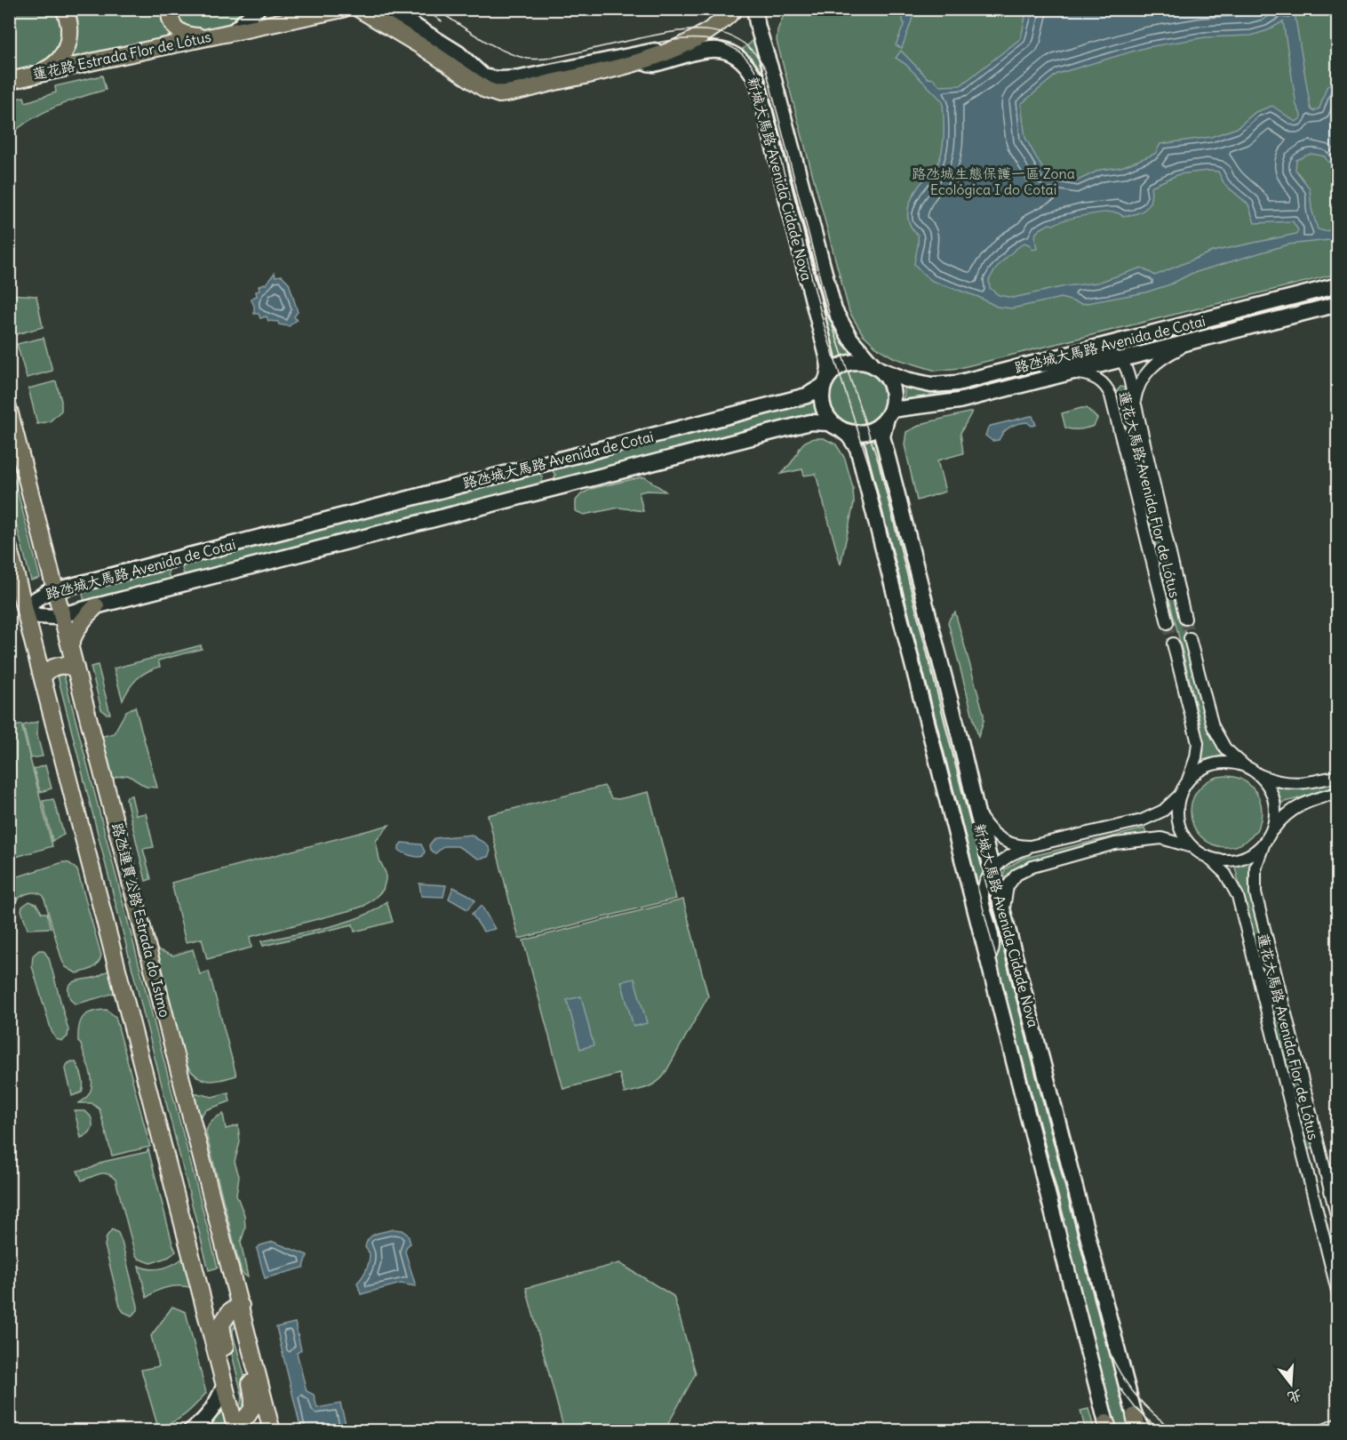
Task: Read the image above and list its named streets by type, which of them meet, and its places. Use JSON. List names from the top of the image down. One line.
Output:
{"streets":{"main road":["蓮花路 Estrada Flor de Lótus","新城大馬路 Avenida Cidade Nova","路氹城大馬路 Avenida de Cotai","路氹連貫公路 Estrada do Istmo"],"street":["蓮花大馬路 Avenida Flor de Lótus"]},"crossings":[["新城大馬路 Avenida Cidade Nova","路氹城大馬路 Avenida de Cotai"],["路氹城大馬路 Avenida de Cotai","蓮花大馬路 Avenida Flor de Lótus"],["路氹城大馬路 Avenida de Cotai","路氹連貫公路 Estrada do Istmo"]],"parks":["路氹城生態保護一區 Zona Ecológica I do Cotai"],"north":"bottom"}
